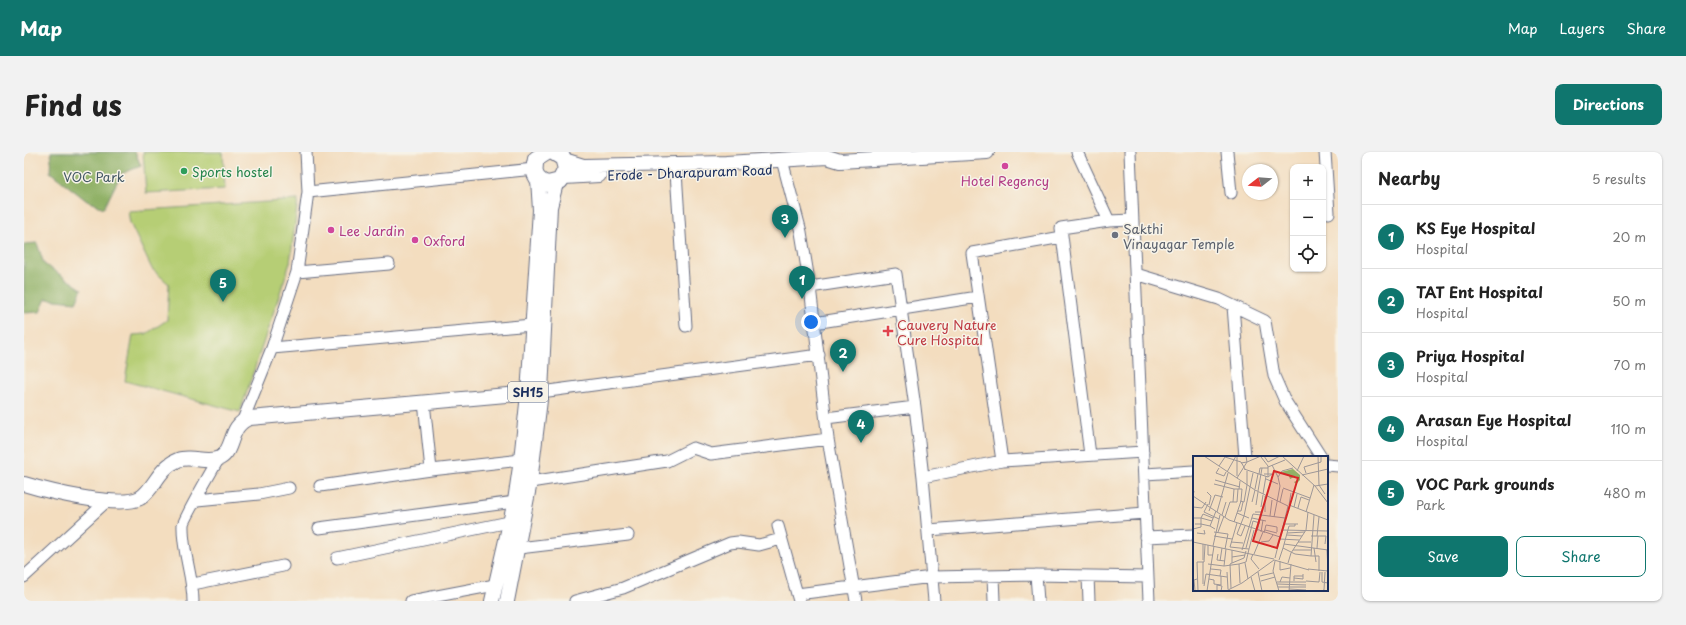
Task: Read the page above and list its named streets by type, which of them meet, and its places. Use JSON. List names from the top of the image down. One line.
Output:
{"streets":{"main road":["Erode - Dharapuram Road","SH15"]},"crossings":[["Erode - Dharapuram Road","SH15"]],"parks":["VOC Park"],"places":{"other":["Hotel Regency","Sports hostel","Lee Jardin","Sakthi Vinayagar Temple","Oxford"],"health":["Cauvery Nature Cure Hospital"]},"north":"left","page":{"header":"Map","nav":["Map","Layers","Share"],"title":"Find us","buttons":["Directions",["Save","Share"]],"heading":["Nearby","5 results"],"map_buttons":["+","−"],"list":[{"mark":"1","name":"KS Eye Hospital","note":"Hospital","value":"20 m"},{"mark":"2","name":"TAT Ent Hospital","note":"Hospital","value":"50 m"},{"mark":"3","name":"Priya Hospital","note":"Hospital","value":"70 m"},{"mark":"4","name":"Arasan Eye Hospital","note":"Hospital","value":"110 m"},{"mark":"5","name":"VOC Park grounds","note":"Park","value":"480 m"}],"pins":["3","1","5","2","4"]}}
